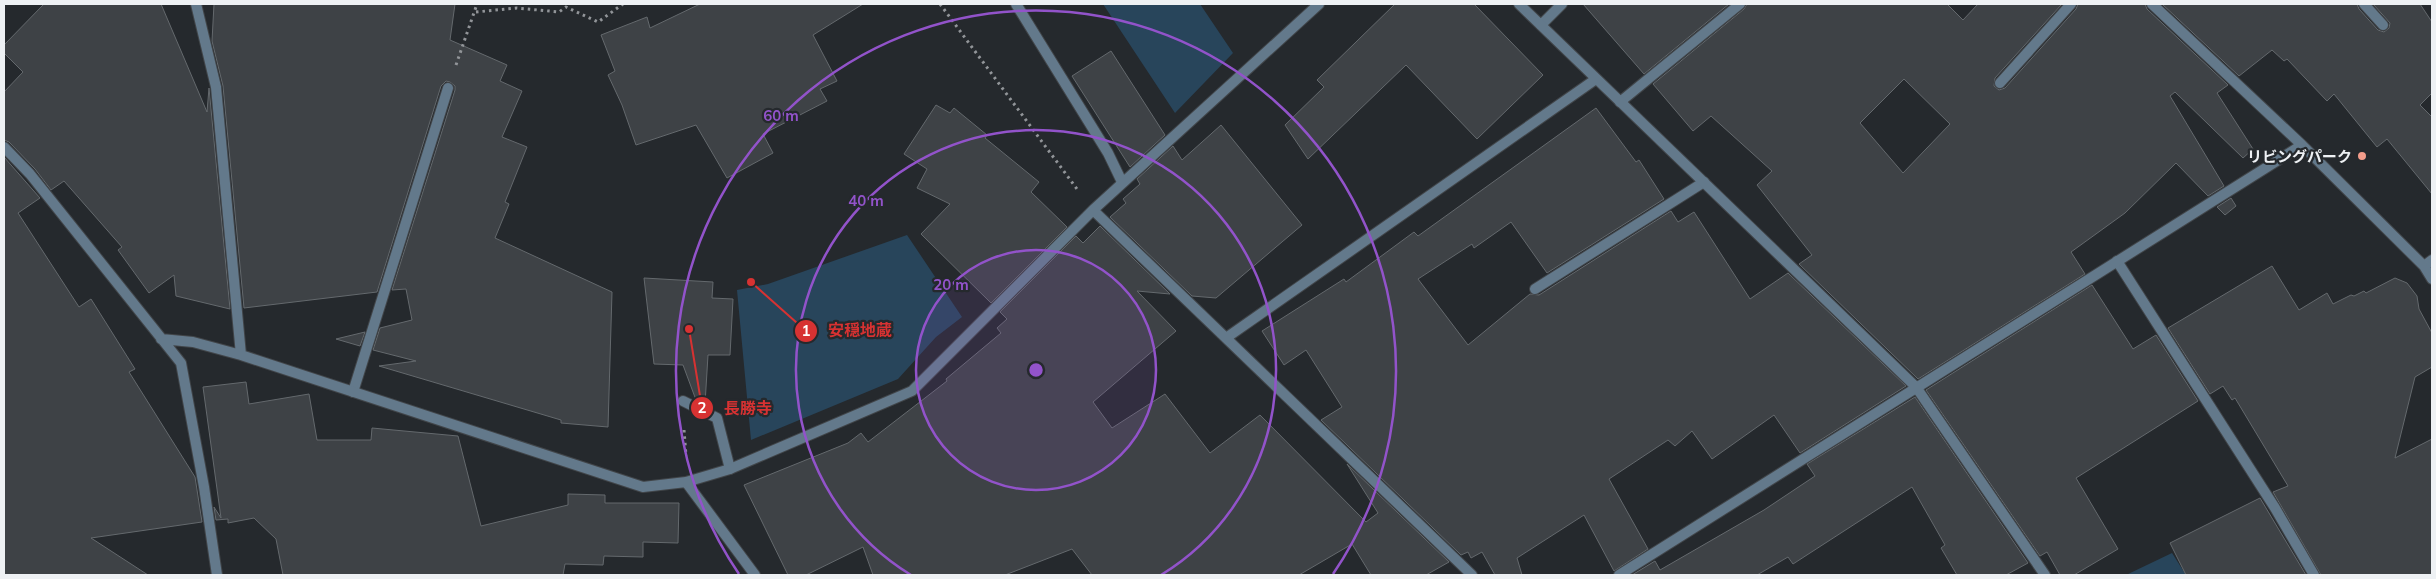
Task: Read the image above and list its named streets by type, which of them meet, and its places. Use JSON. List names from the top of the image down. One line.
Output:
{"places":["リビングパーク","安穏地蔵","長勝寺"],"rings":["60 m","40 m","20 m"]}
